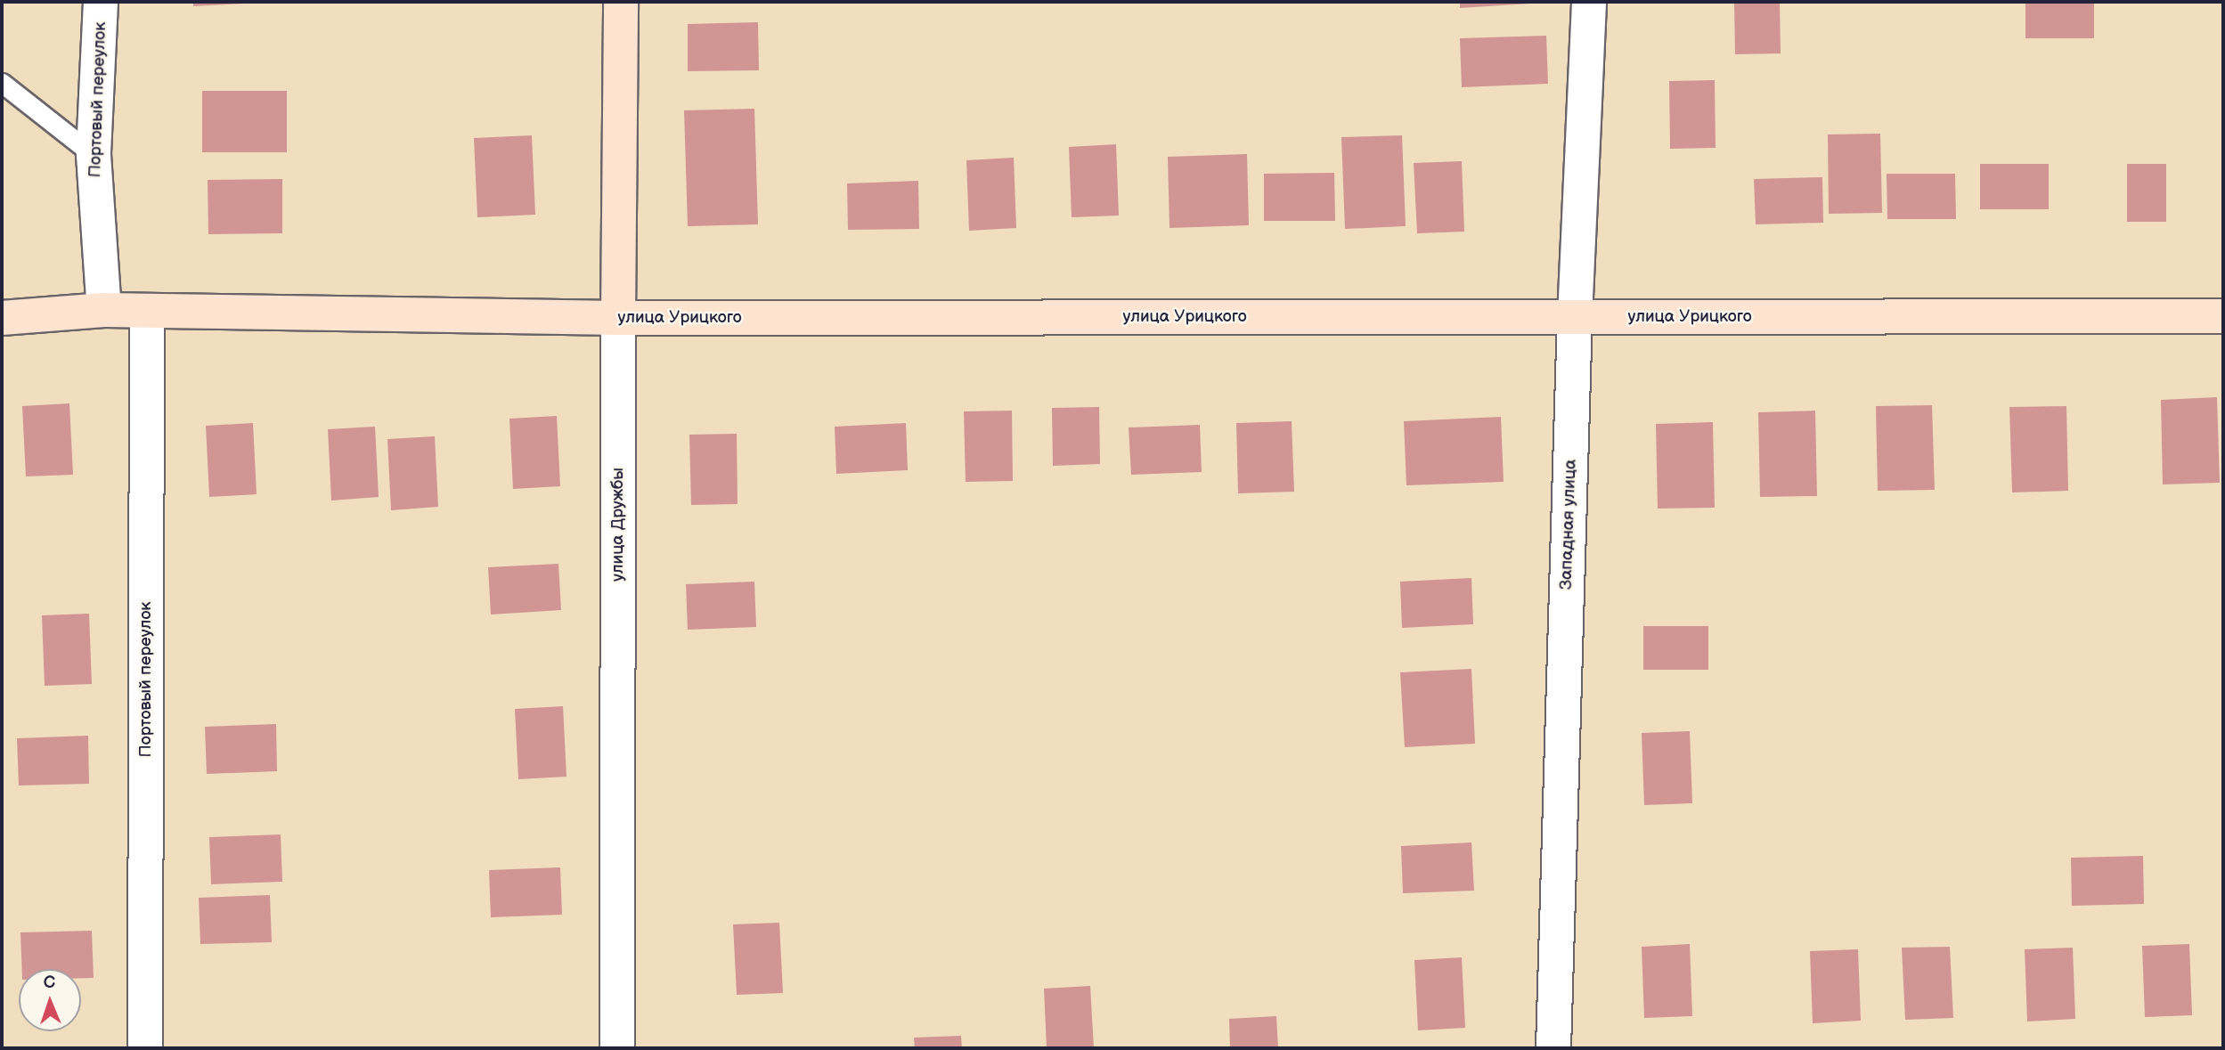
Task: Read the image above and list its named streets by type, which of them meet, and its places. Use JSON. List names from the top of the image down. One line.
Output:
{"streets":{"street":["Портовый переулок","улица Урицкого","улица Дружбы","Западная улица"]},"crossings":[["Портовый переулок","улица Урицкого"],["улица Урицкого","улица Дружбы"],["улица Урицкого","Западная улица"]],"north":"top"}
